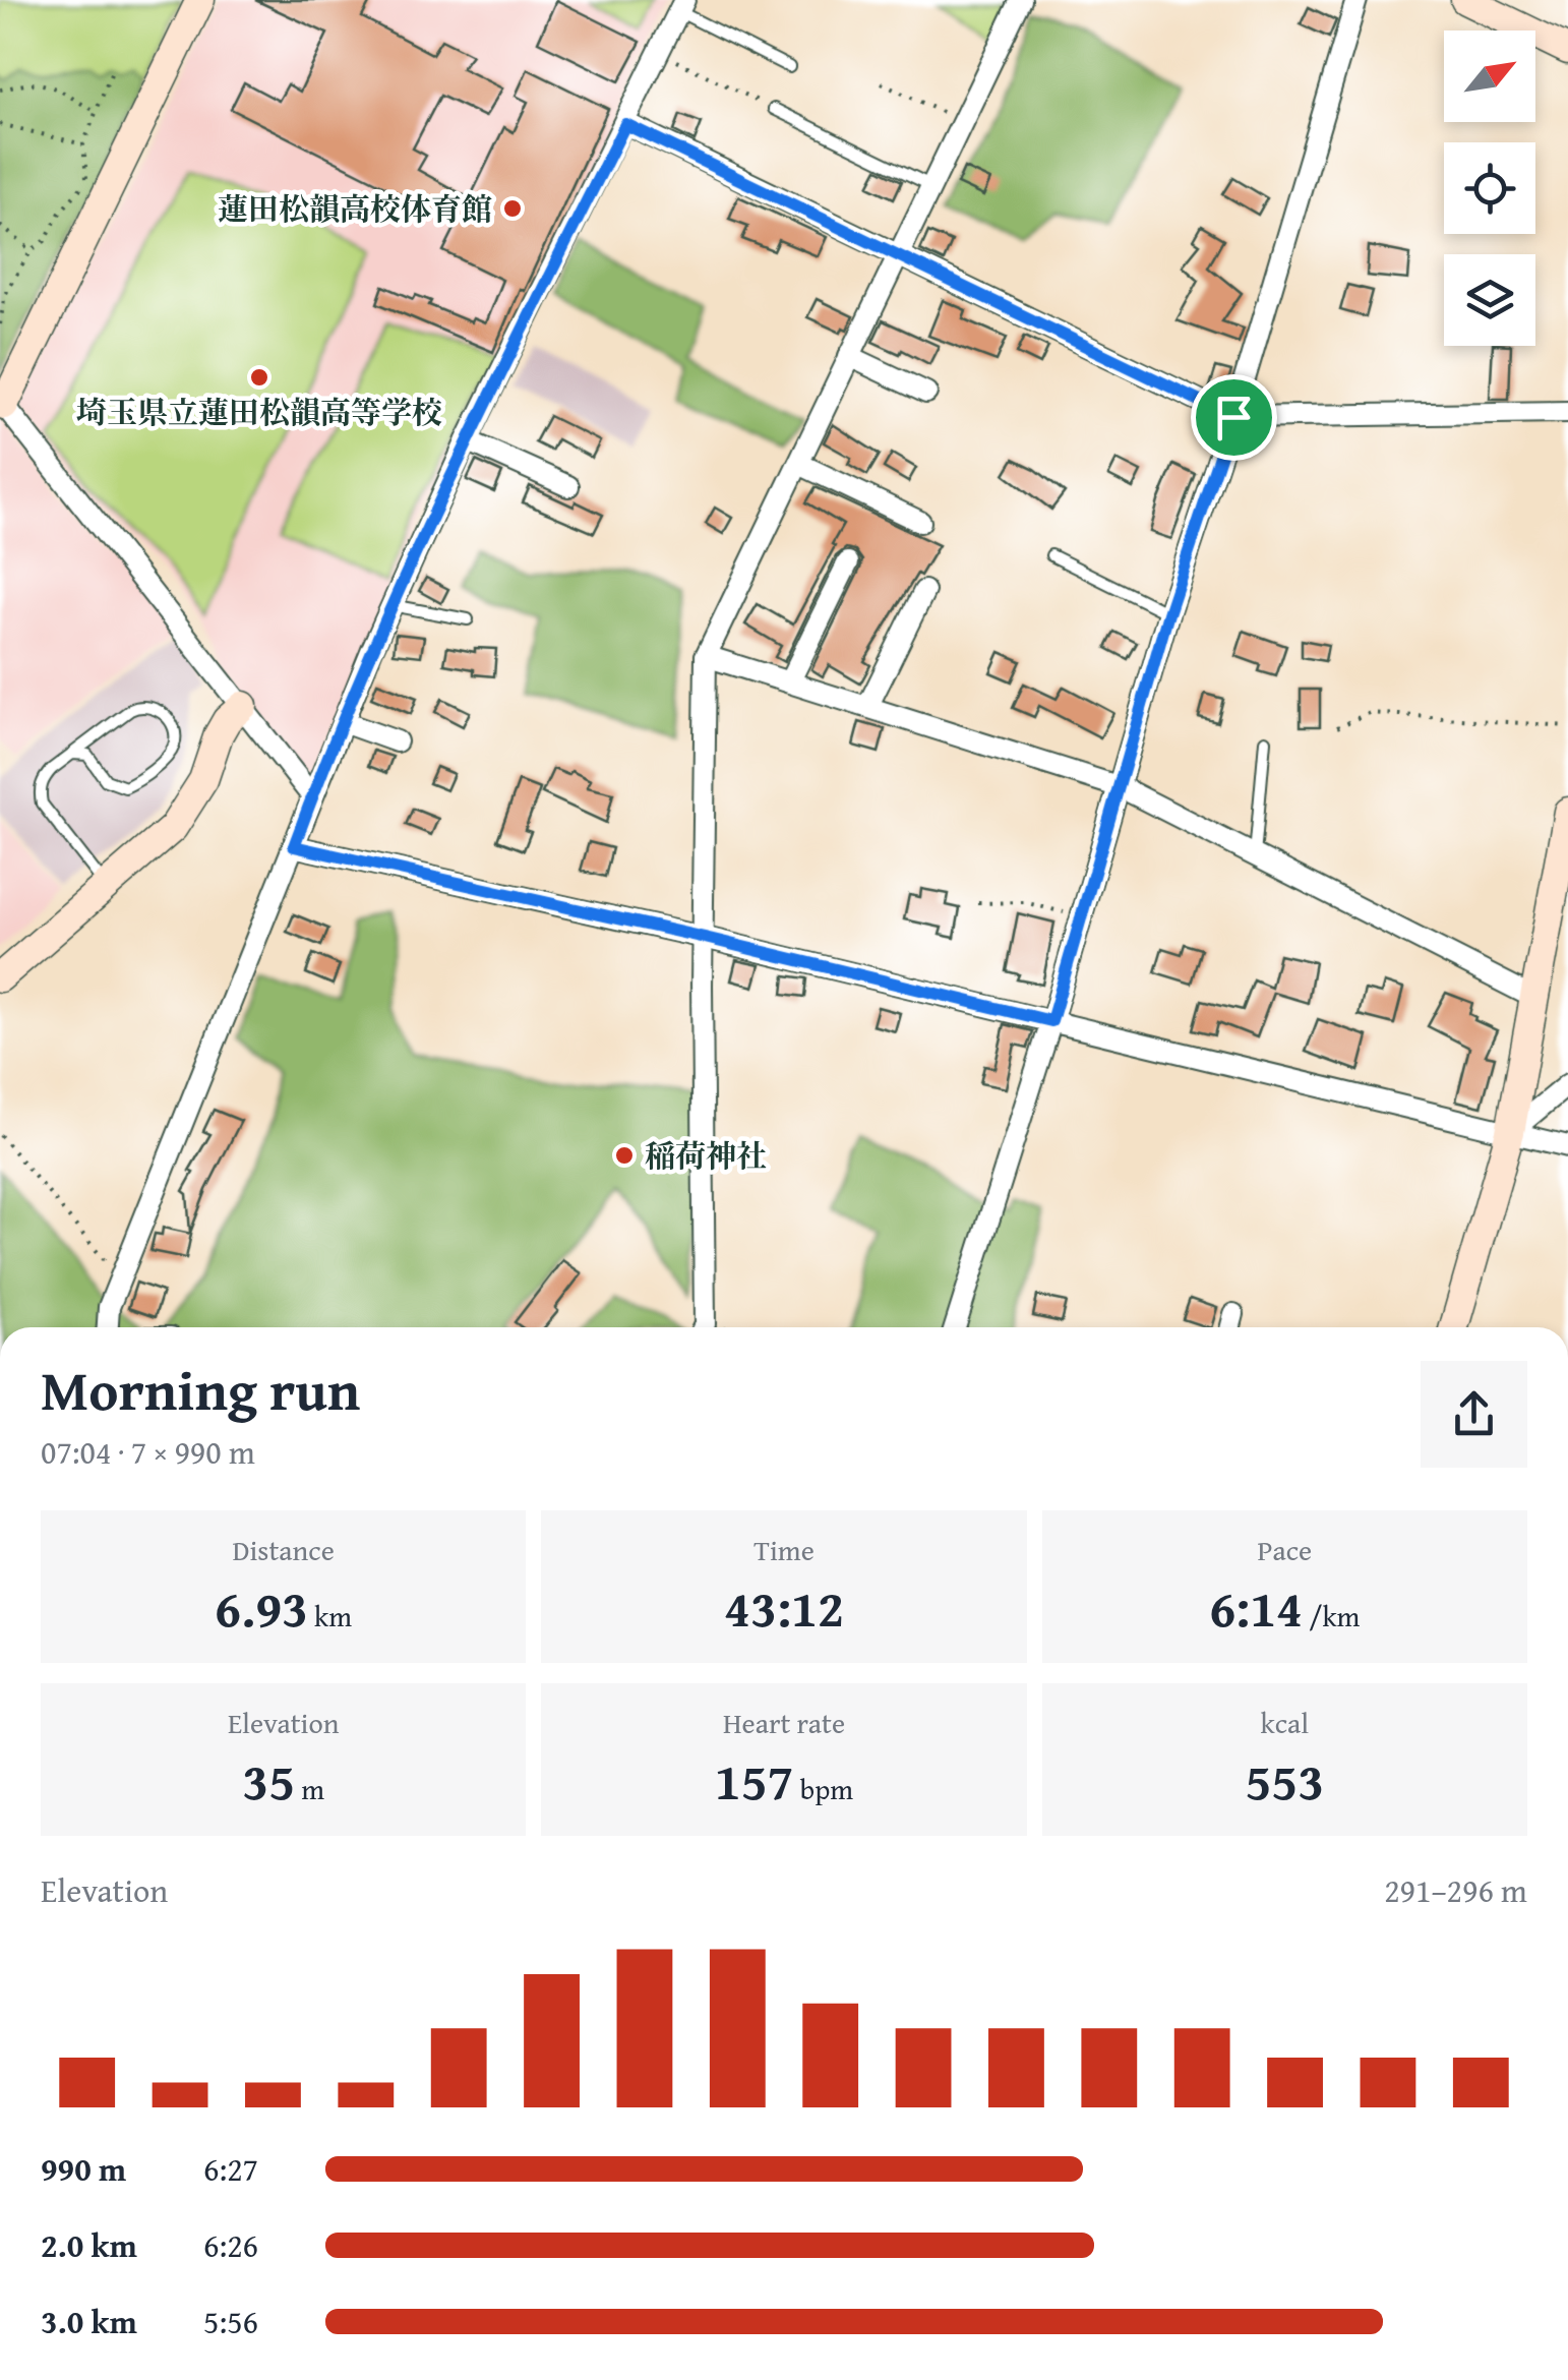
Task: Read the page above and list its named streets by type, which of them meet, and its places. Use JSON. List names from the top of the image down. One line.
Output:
{"places":["蓮田松韻高校体育館","埼玉県立蓮田松韻高等学校","稲荷神社"],"north":"top right","page":{"heading":["Morning run","07:04 · 7 × 990 m"],"stats":[["Distance","6.93 km"],["Time","43:12"],["Pace","6:14 /km"],["Elevation","35 m"],["Heart rate","157 bpm"],["kcal","553"]],"chart":["Elevation","291–296 m"],"list":[{"name":"990 m","note":"6:27"},{"name":"2.0 km","note":"6:26"},{"name":"3.0 km","note":"5:56"}]}}
